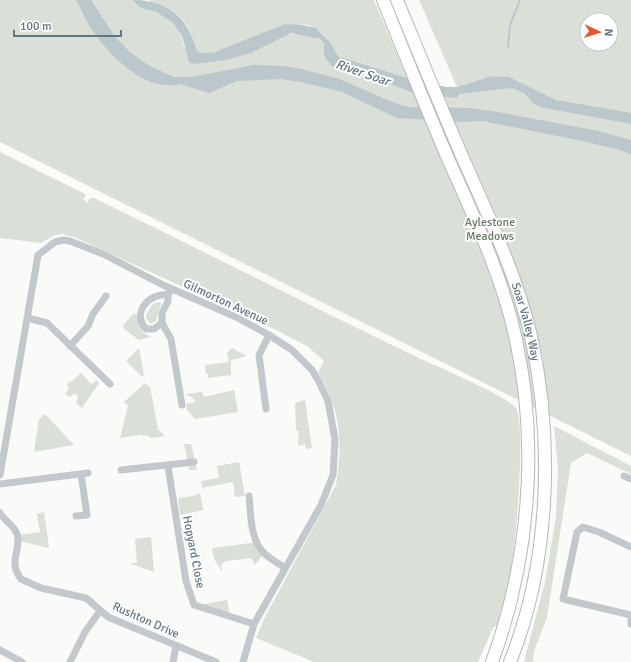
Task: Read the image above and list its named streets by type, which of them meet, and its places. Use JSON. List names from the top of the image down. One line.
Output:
{"streets":{"highway":["Soar Valley Way"],"street":["Gilmorton Avenue","Hopyard Close","Rushton Drive"]},"crossings":[["Gilmorton Avenue","Hopyard Close"]],"water":["River Soar"],"parks":["Aylestone Meadows"],"scale_bar":"100 m","north":"right"}
